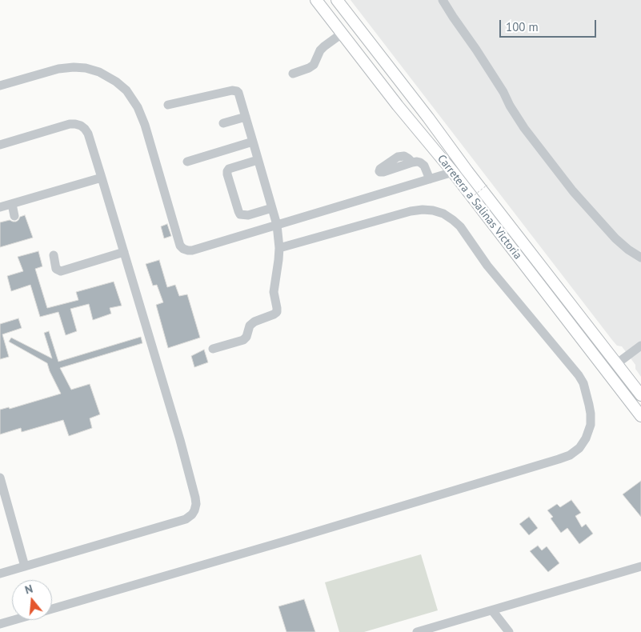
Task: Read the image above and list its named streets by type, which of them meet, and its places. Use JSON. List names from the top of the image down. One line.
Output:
{"streets":{"main road":["Carretera a Salinas Victoria"]},"scale_bar":"100 m","north":"top"}
